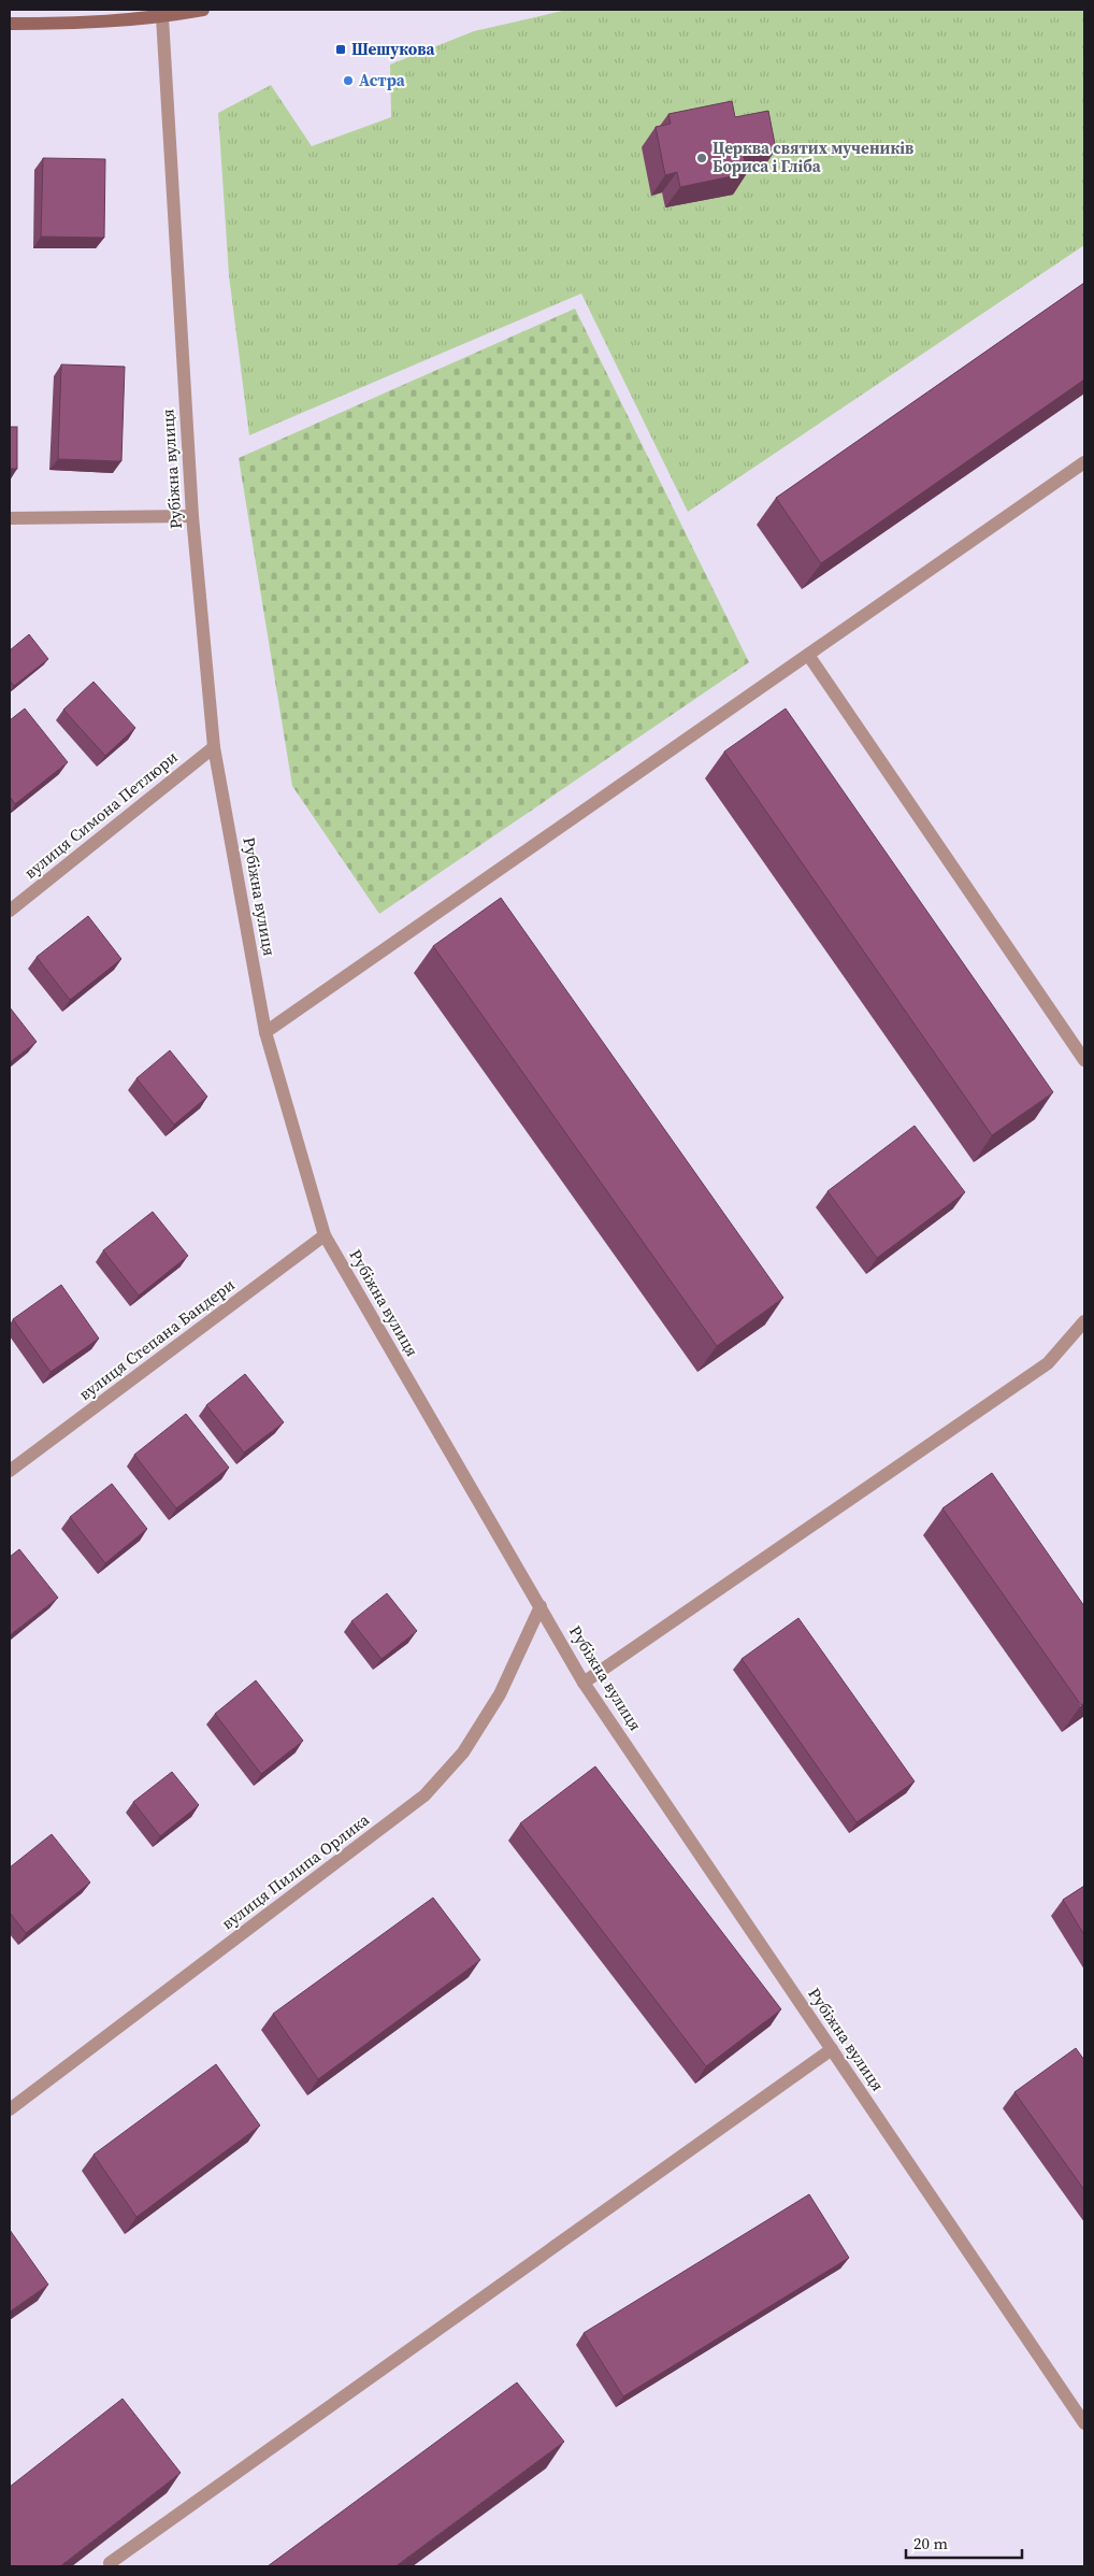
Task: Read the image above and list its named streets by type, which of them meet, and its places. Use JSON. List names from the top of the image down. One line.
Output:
{"streets":{"street":["Рубіжна вулиця","вулиця Симона Петлюри","вулиця Степана Бандери","вулиця Пилипа Орлика"]},"crossings":[["Рубіжна вулиця","вулиця Симона Петлюри"],["Рубіжна вулиця","вулиця Степана Бандери"],["Рубіжна вулиця","вулиця Пилипа Орлика"]],"places":{"transit":["Шешукова"],"other":["Астра","Церква святих мучеників Бориса і Гліба"]},"scale_bar":"20 m"}
